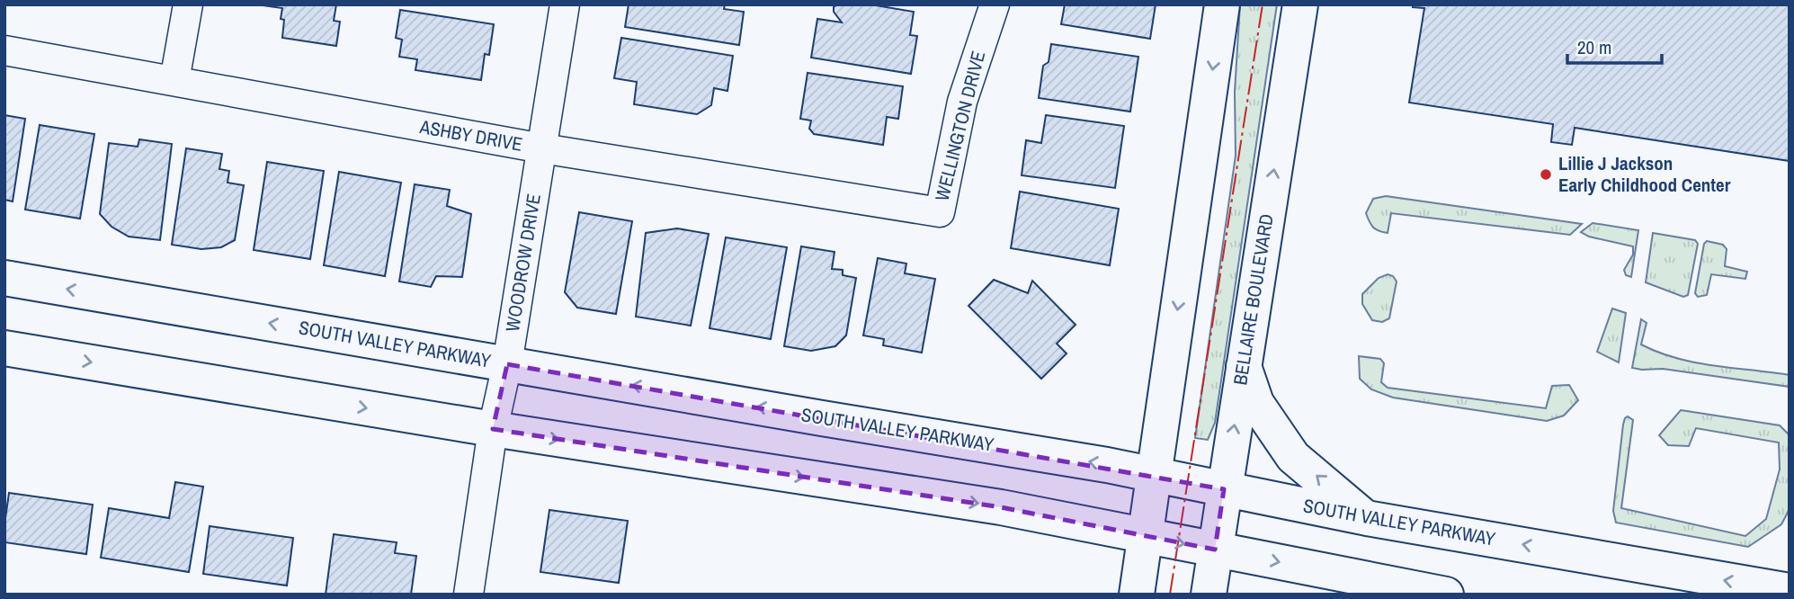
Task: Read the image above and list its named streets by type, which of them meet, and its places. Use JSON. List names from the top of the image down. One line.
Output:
{"streets":{"main road":["BELLAIRE BOULEVARD","SOUTH VALLEY PARKWAY"],"street":["WELLINGTON DRIVE","ASHBY DRIVE","WOODROW DRIVE"]},"crossings":[["WELLINGTON DRIVE","ASHBY DRIVE"],["ASHBY DRIVE","WOODROW DRIVE"],["WOODROW DRIVE","SOUTH VALLEY PARKWAY"],["BELLAIRE BOULEVARD","SOUTH VALLEY PARKWAY"]],"places":["Lillie J Jackson Early Childhood Center"],"scale_bar":"20 m"}
